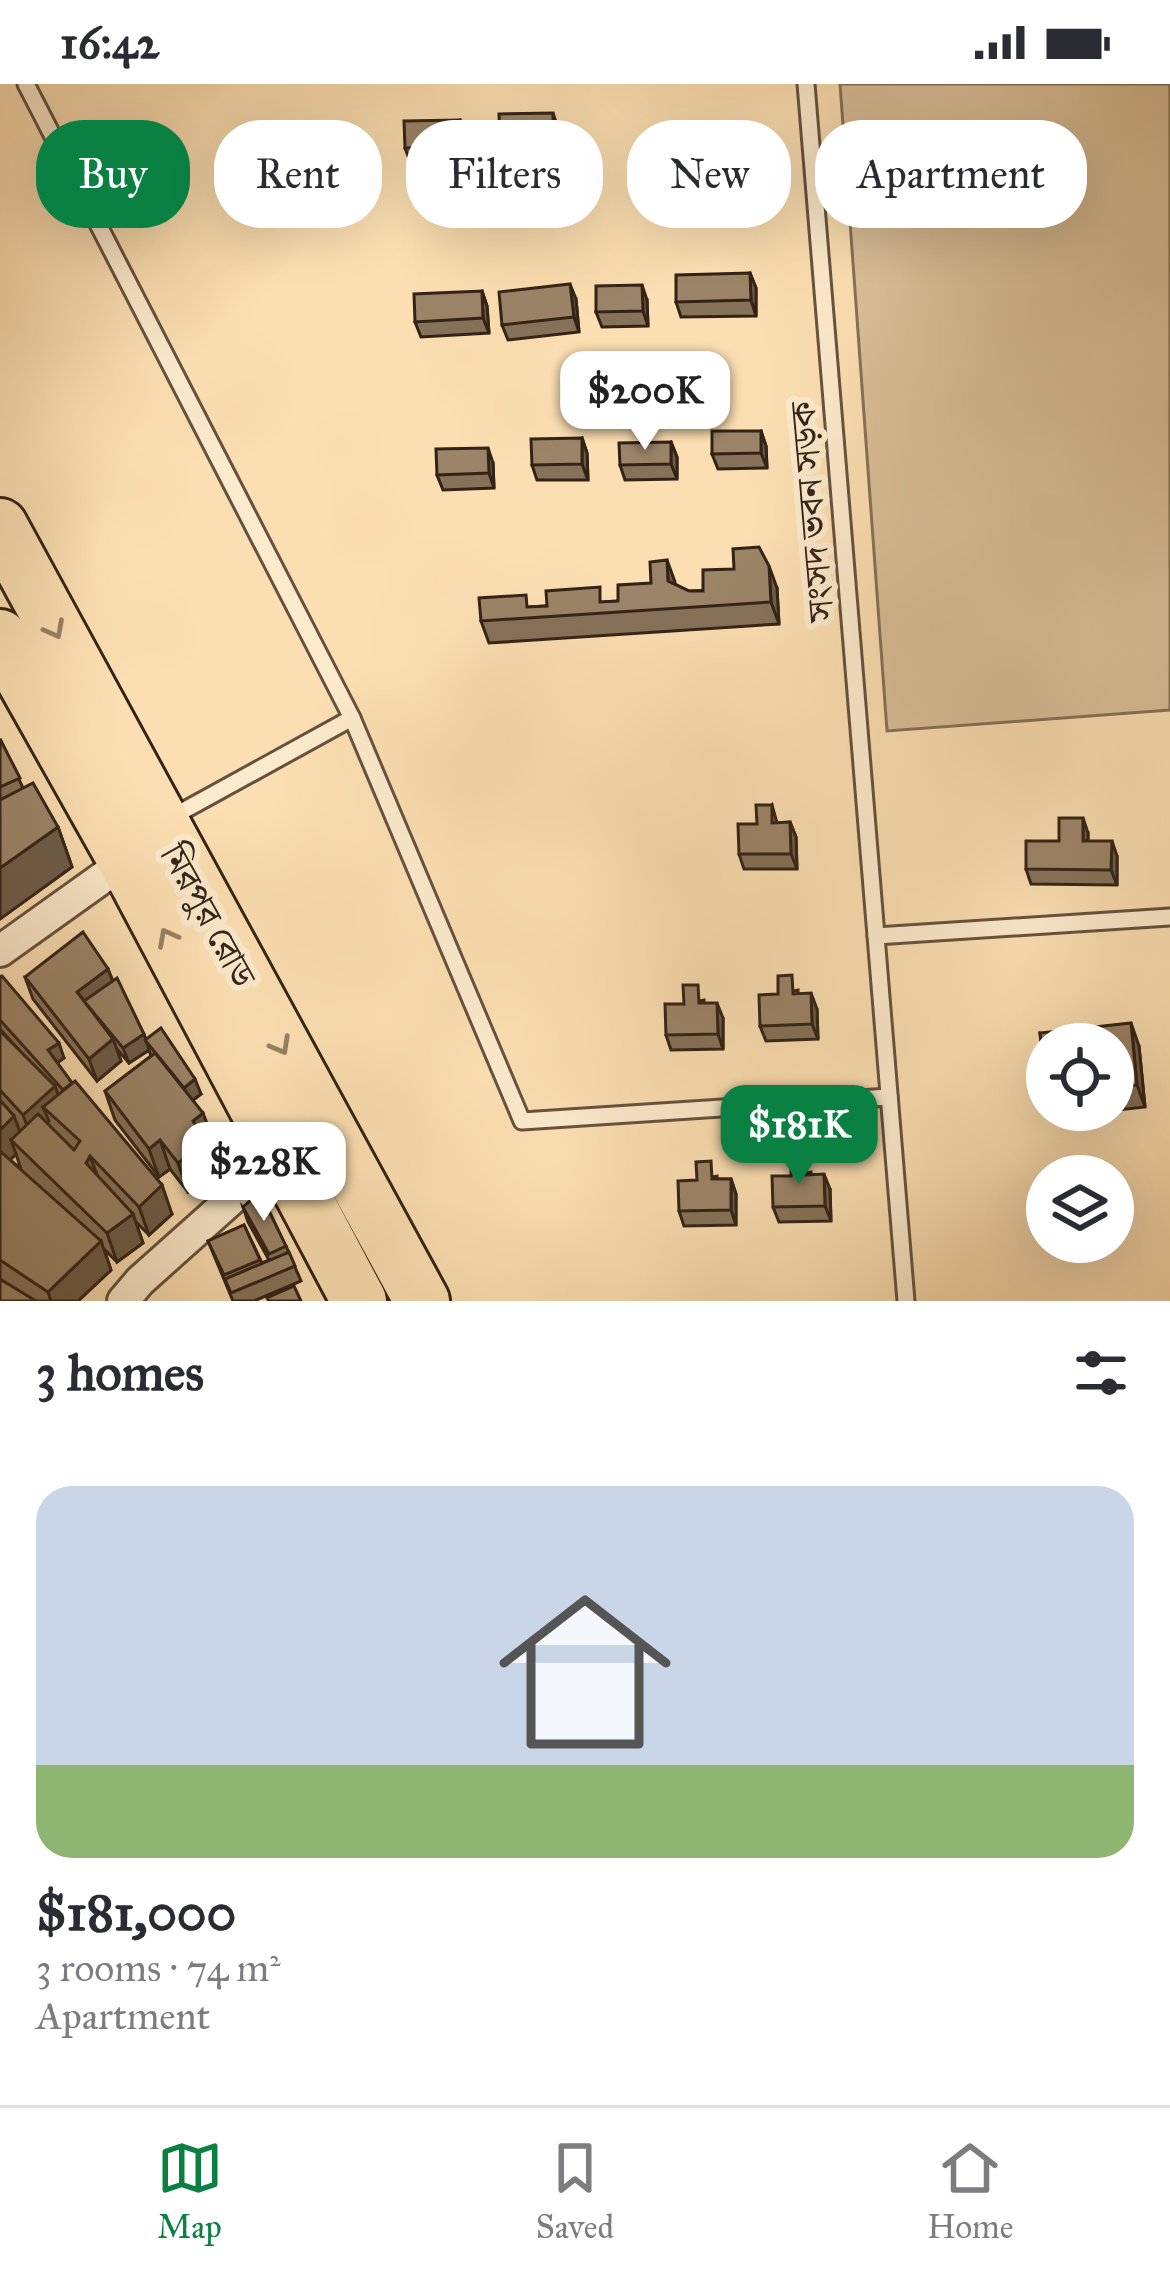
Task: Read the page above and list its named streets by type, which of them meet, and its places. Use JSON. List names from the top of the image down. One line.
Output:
{"streets":{"highway":["মিরপুর রোড"],"lane":["সংসদ ভবন সড়ক"]},"page":{"status":"16:42","chip":["Buy","Rent","Filters","New","Apartment"],"price":["$200K","$181K","$228K"],"heading":"3 homes","list":[{"name":"$181,000","note":"3 rooms · 74 m² · Apartment"}],"tabs":["Map","Saved","Home"]}}
